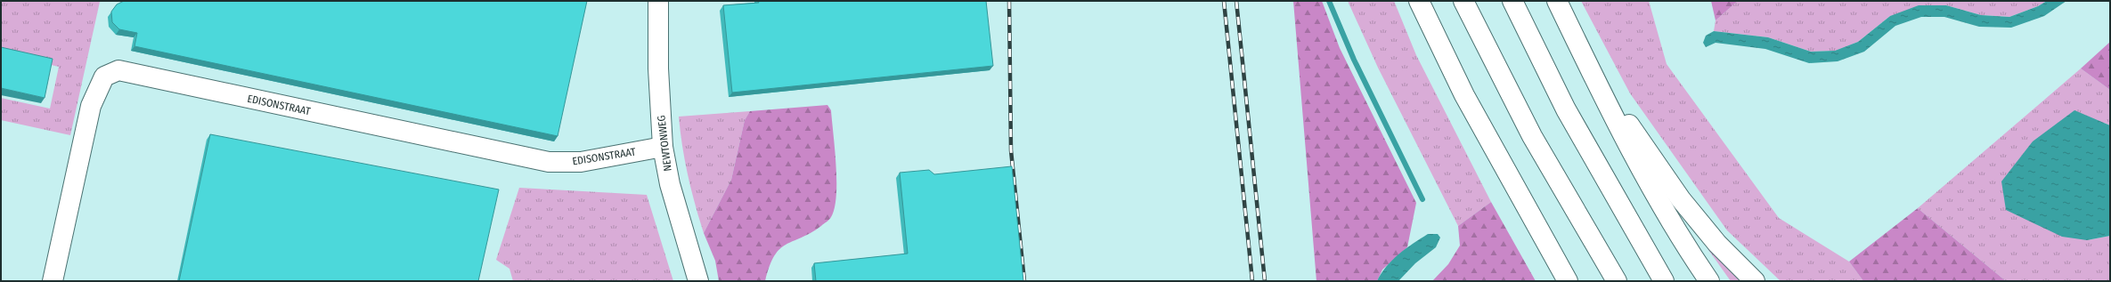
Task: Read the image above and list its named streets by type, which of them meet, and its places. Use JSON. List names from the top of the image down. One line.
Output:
{"streets":{"main road":["EDISONSTRAAT","NEWTONWEG"]},"crossings":[["EDISONSTRAAT","NEWTONWEG"]]}
